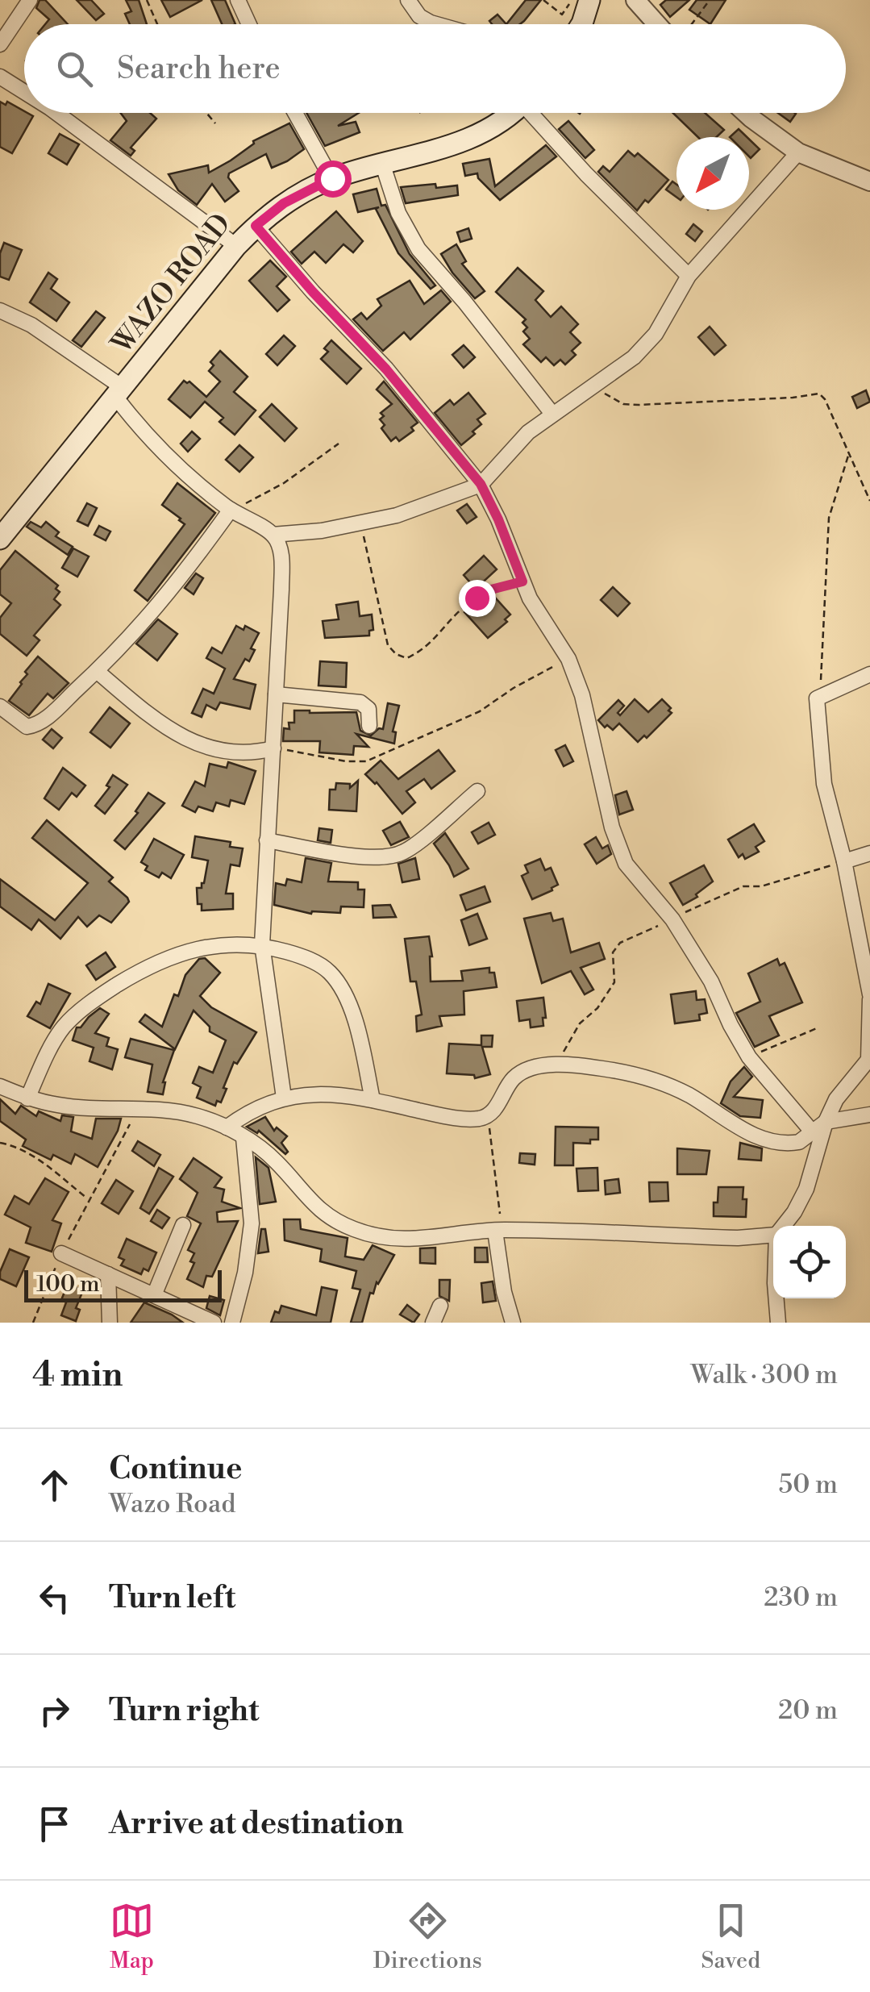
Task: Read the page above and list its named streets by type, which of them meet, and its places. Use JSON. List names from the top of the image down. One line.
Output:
{"streets":{"main road":["WAZO ROAD"]},"scale_bar":"100 m","north":"bottom left","page":{"search":"Search here","scale":"100 m","heading":["4 min","Walk · 300 m"],"list":[["Continue","Wazo Road","50 m"],["Turn left","230 m"],["Turn right","20 m"],"Arrive at destination"],"nav":["Map","Directions","Saved"]}}
